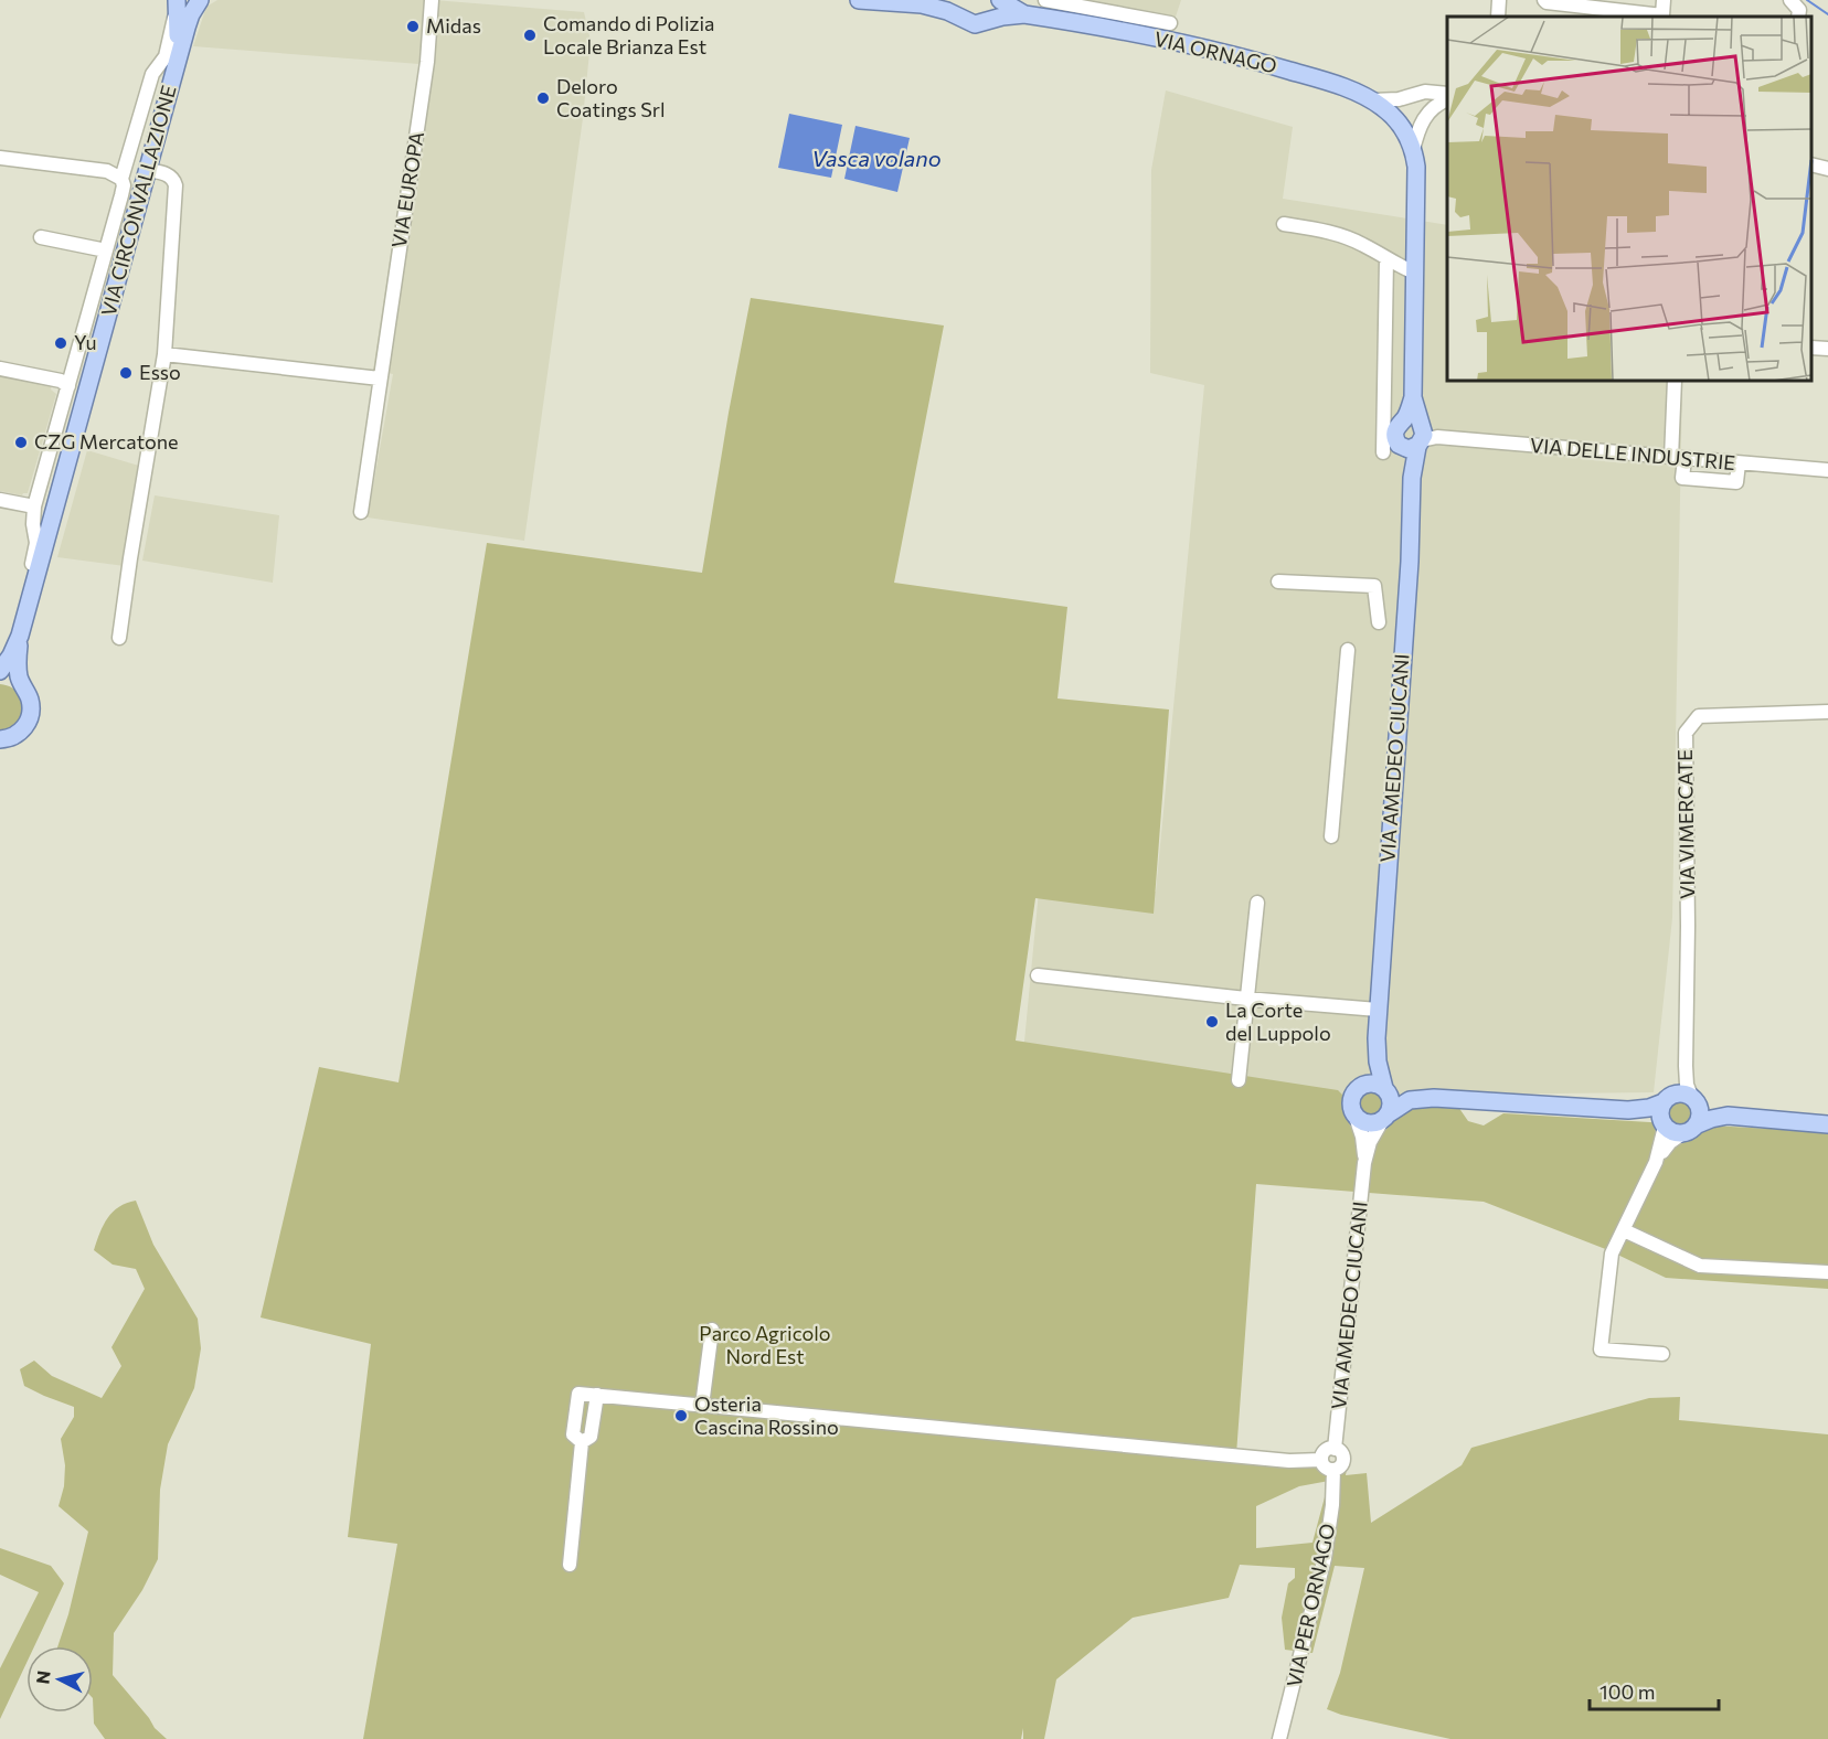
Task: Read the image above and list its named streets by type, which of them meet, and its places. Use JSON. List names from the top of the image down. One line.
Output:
{"streets":{"main road":["VIA ORNAGO","VIA CIRCONVALLAZIONE","VIA AMEDEO CIUCANI"],"street":["VIA EUROPA","VIA DELLE INDUSTRIE","VIA VIMERCATE","VIA PER ORNAGO"]},"crossings":[["VIA ORNAGO","VIA AMEDEO CIUCANI"],["VIA DELLE INDUSTRIE","VIA AMEDEO CIUCANI"],["VIA AMEDEO CIUCANI","VIA PER ORNAGO"]],"water":["Vasca volano"],"parks":["Parco Agricolo Nord Est"],"places":["Midas","Comando di Polizia Locale Brianza Est","Deloro Coatings Srl","Yu","Esso","CZG Mercatone","La Corte del Luppolo","Osteria Cascina Rossino"],"scale_bar":"100 m","north":"left"}
